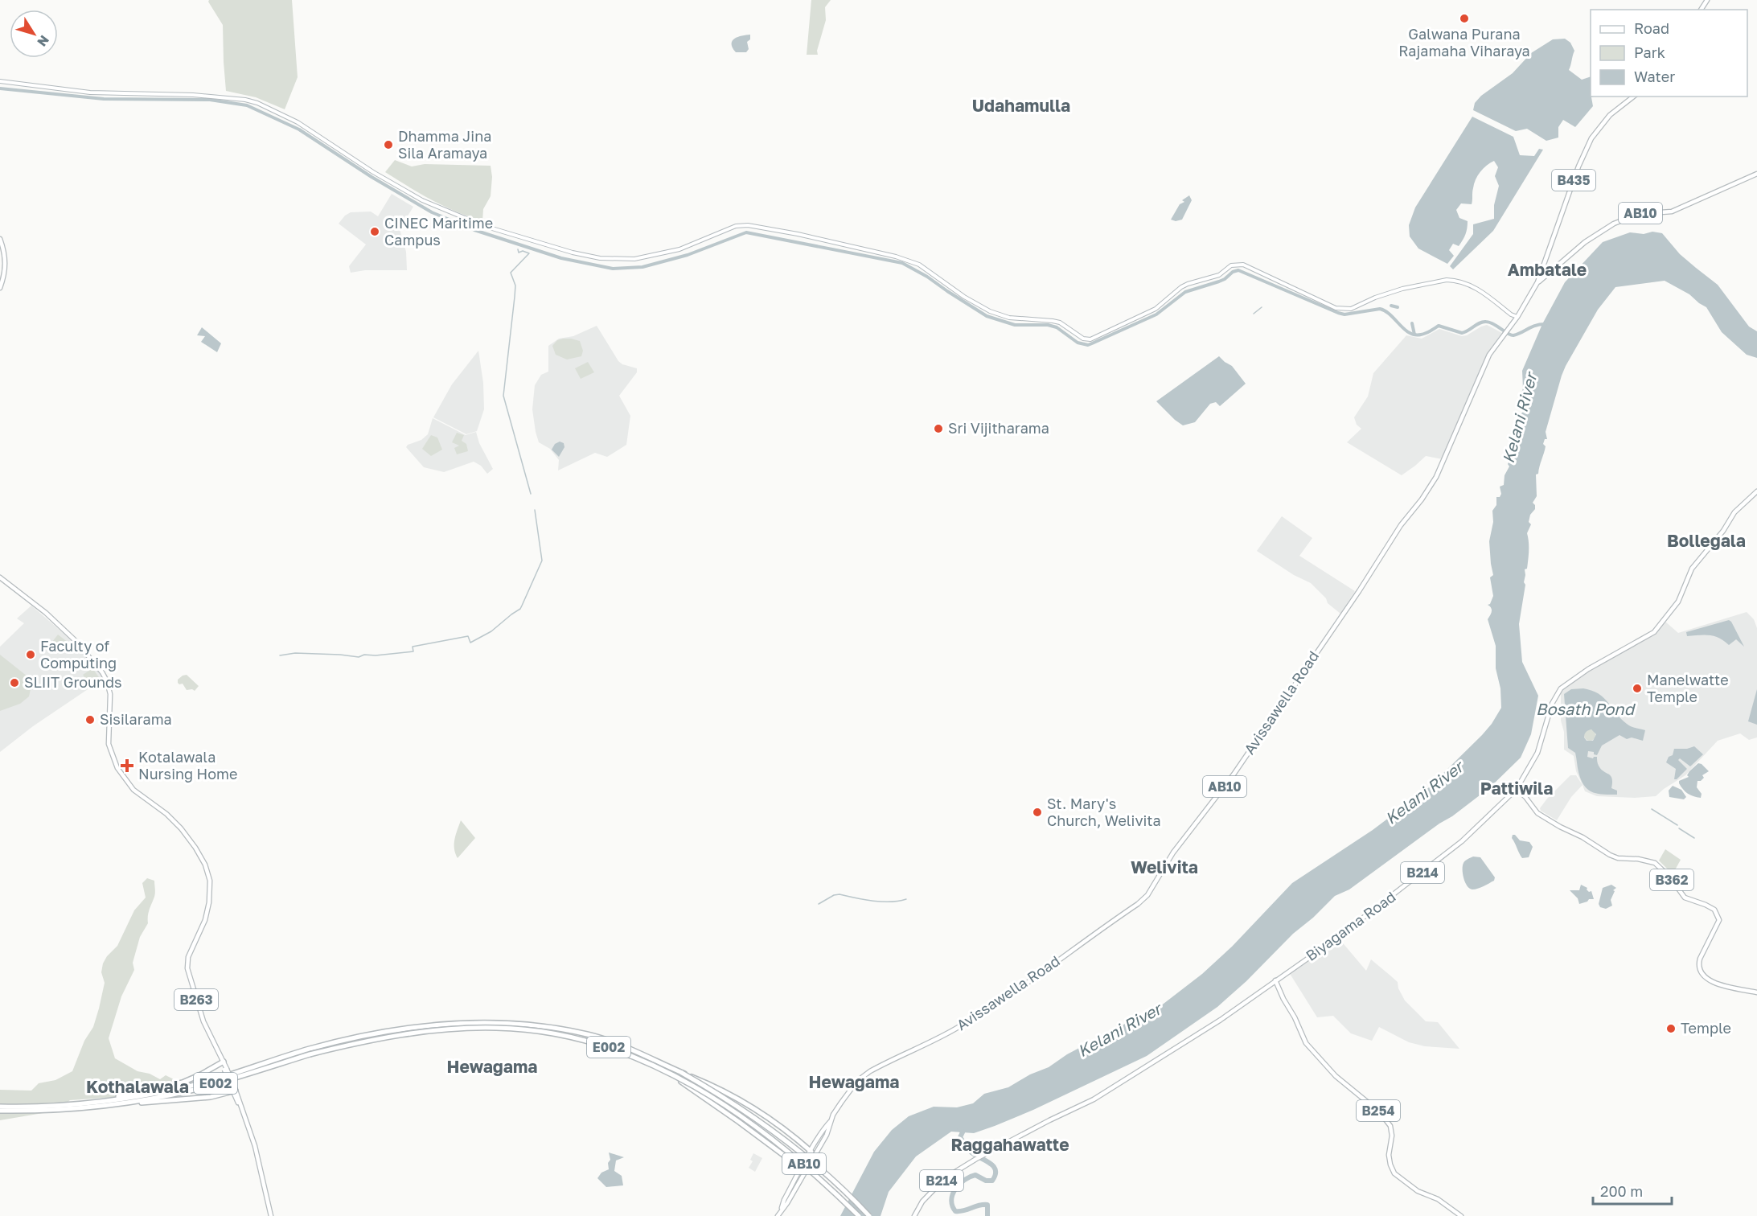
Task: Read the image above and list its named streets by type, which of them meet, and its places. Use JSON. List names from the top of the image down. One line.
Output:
{"streets":{"highway":["E002"],"main road":["B435","AB10","Avissawella Road","B214","B362","Biyagama Road","B263","B254"]},"crossings":[["B435","AB10"],["AB10","Avissawella Road"],["B362","Biyagama Road"],["Biyagama Road","B254"]],"districts":["Udahamulla","Ambatale","Bollegala","Pattiwila","Welivita","Hewagama","Hewagama","Kothalawala","Raggahawatte"],"water":["Kelani River","Bosath Pond"],"places":{"other":["Galwana Purana Rajamaha Viharaya","Dhamma Jina Sila Aramaya","CINEC Maritime Campus","Sri Vijitharama","Faculty of Computing","SLIIT Grounds","Manelwatte Temple","Sisilarama","St. Mary's Church, Welivita","Temple"],"health":["Kotalawala Nursing Home"]},"legend":["Road","Park","Water"],"scale_bar":"200 m","north":"bottom right"}
